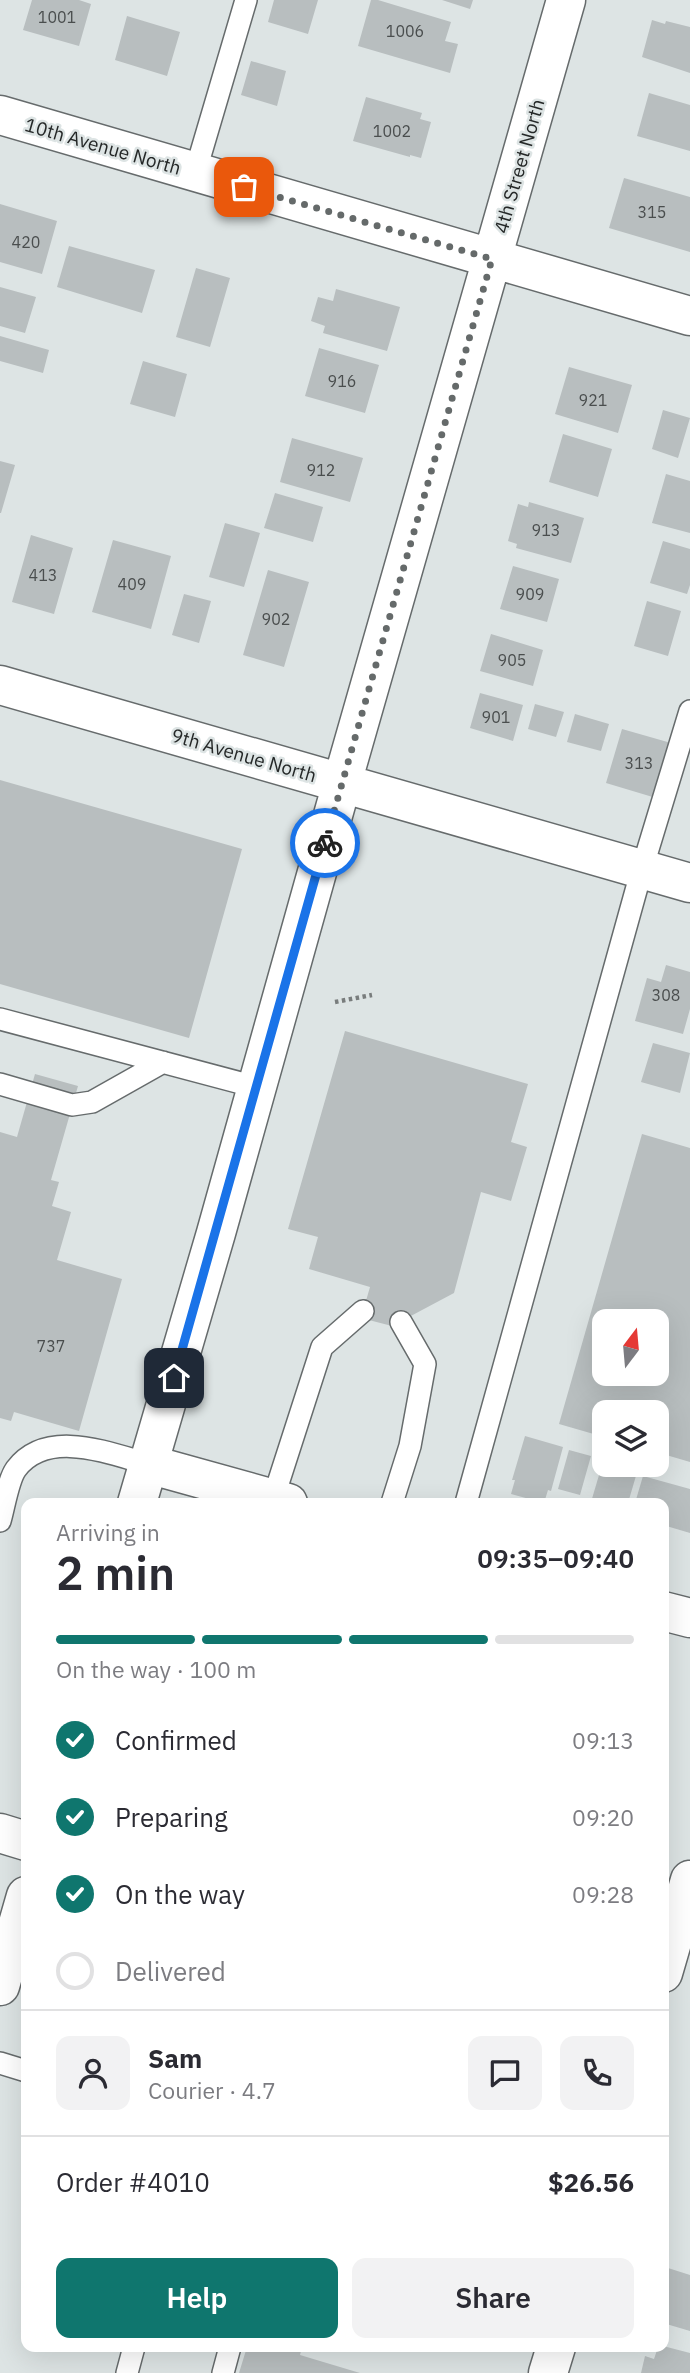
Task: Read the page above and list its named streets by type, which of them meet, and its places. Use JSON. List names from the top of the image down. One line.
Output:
{"streets":{"street":["10th Avenue North","4th Street North","9th Avenue North"]},"crossings":[["10th Avenue North","4th Street North"],["4th Street North","9th Avenue North"]],"house_numbers":["1001","1006","1002","315","420","916","921","912","913","413","409","909","902","905","901","313","308","737"],"north":"top","page":{"heading":["2 min","Arriving in","09:35–09:40"],"panel":["Sam","Courier · 4.7","Order #4010","$26.56"],"bar":"On the way · 100 m","list":[["Confirmed","09:13"],["Preparing","09:20"],["On the way","09:28"],"Delivered"],"buttons":["Help","Share"]}}
